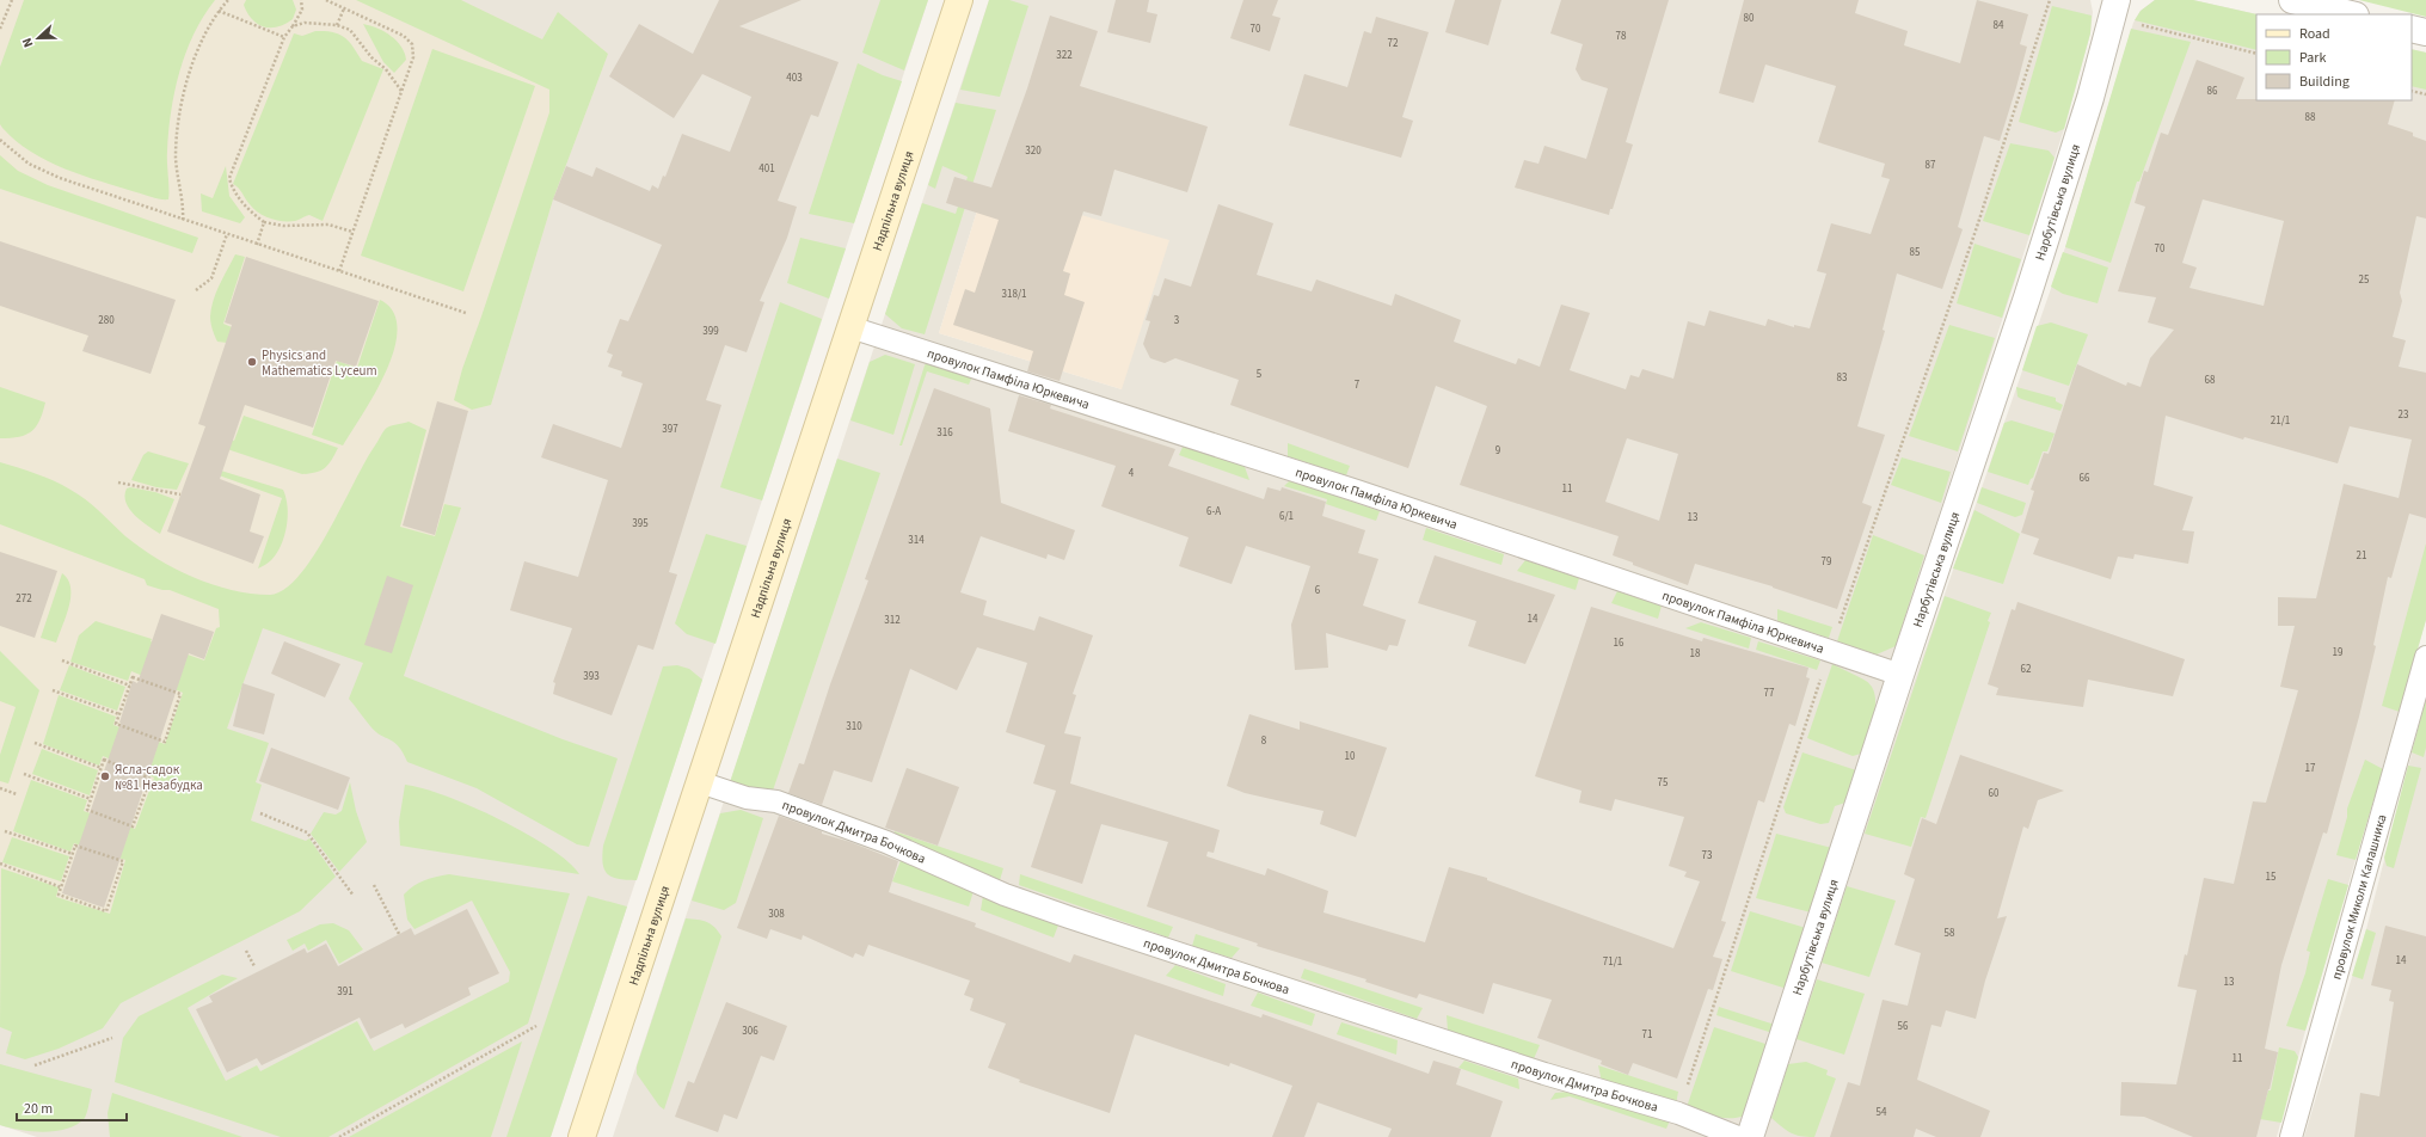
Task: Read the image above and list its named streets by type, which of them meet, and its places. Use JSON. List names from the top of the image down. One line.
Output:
{"streets":{"main road":["Надпільна вулиця"],"street":["Нарбутівська вулиця"],"lane":["провулок Памфіла Юркевича","провулок Дмитра Бочкова","провулок Миколи Калашника"]},"crossings":[["Надпільна вулиця","провулок Памфіла Юркевича"],["Надпільна вулиця","провулок Дмитра Бочкова"],["Нарбутівська вулиця","провулок Памфіла Юркевича"]],"places":["Physics and Mathematics Lyceum","Ясла-садок №81 Незабудка"],"house_numbers":["80","84","70","78","72","322","403","86","88","320","87","401","70","85","25","318/1","280","3","399","5","83","68","7","23","21/1","397","316","9","4","66","11","6-А","6/1","13","395","314","21","79","6","272","14","312","16","19","18","62","393","77","310","8","10","17","75","60","73","15","308","58","14","71/1","13","391","56","306","71","11","54"],"legend":["Road","Park","Building"],"scale_bar":"20 m","north":"left"}
